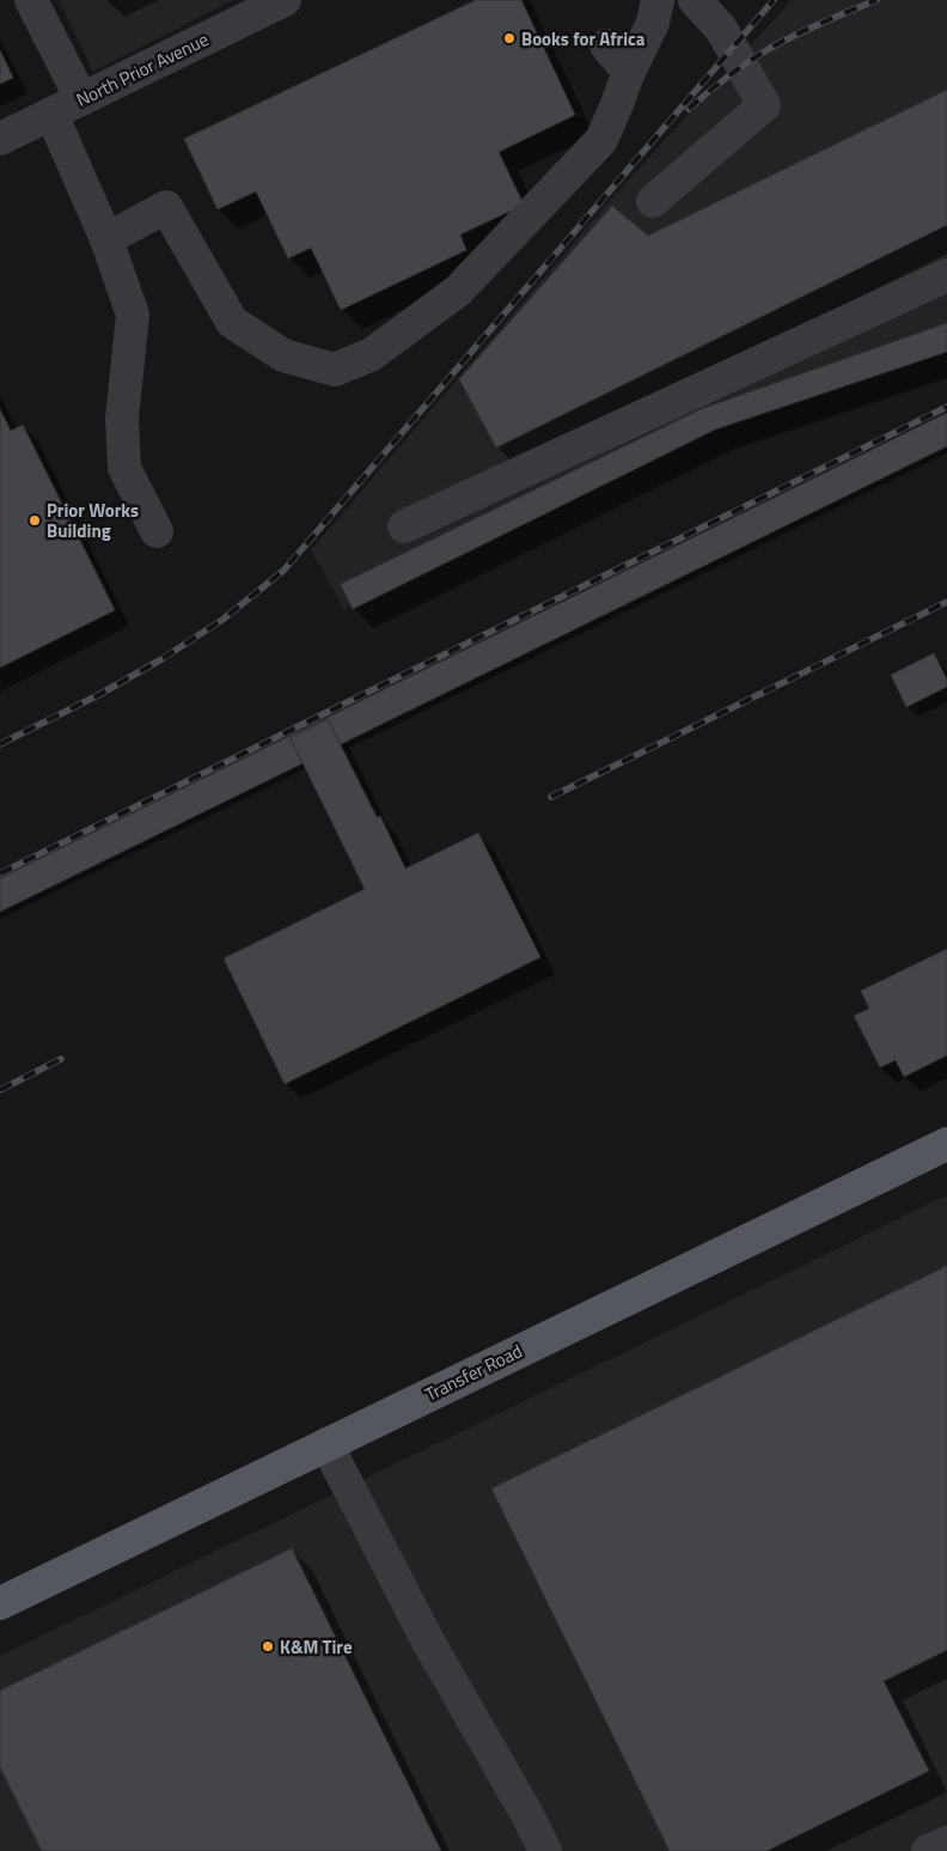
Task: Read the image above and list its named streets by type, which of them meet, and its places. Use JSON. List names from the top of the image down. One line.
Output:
{"streets":{"main road":["Transfer Road"],"street":["North Prior Avenue"]},"places":["Books for Africa","Prior Works Building","K&M Tire"]}
